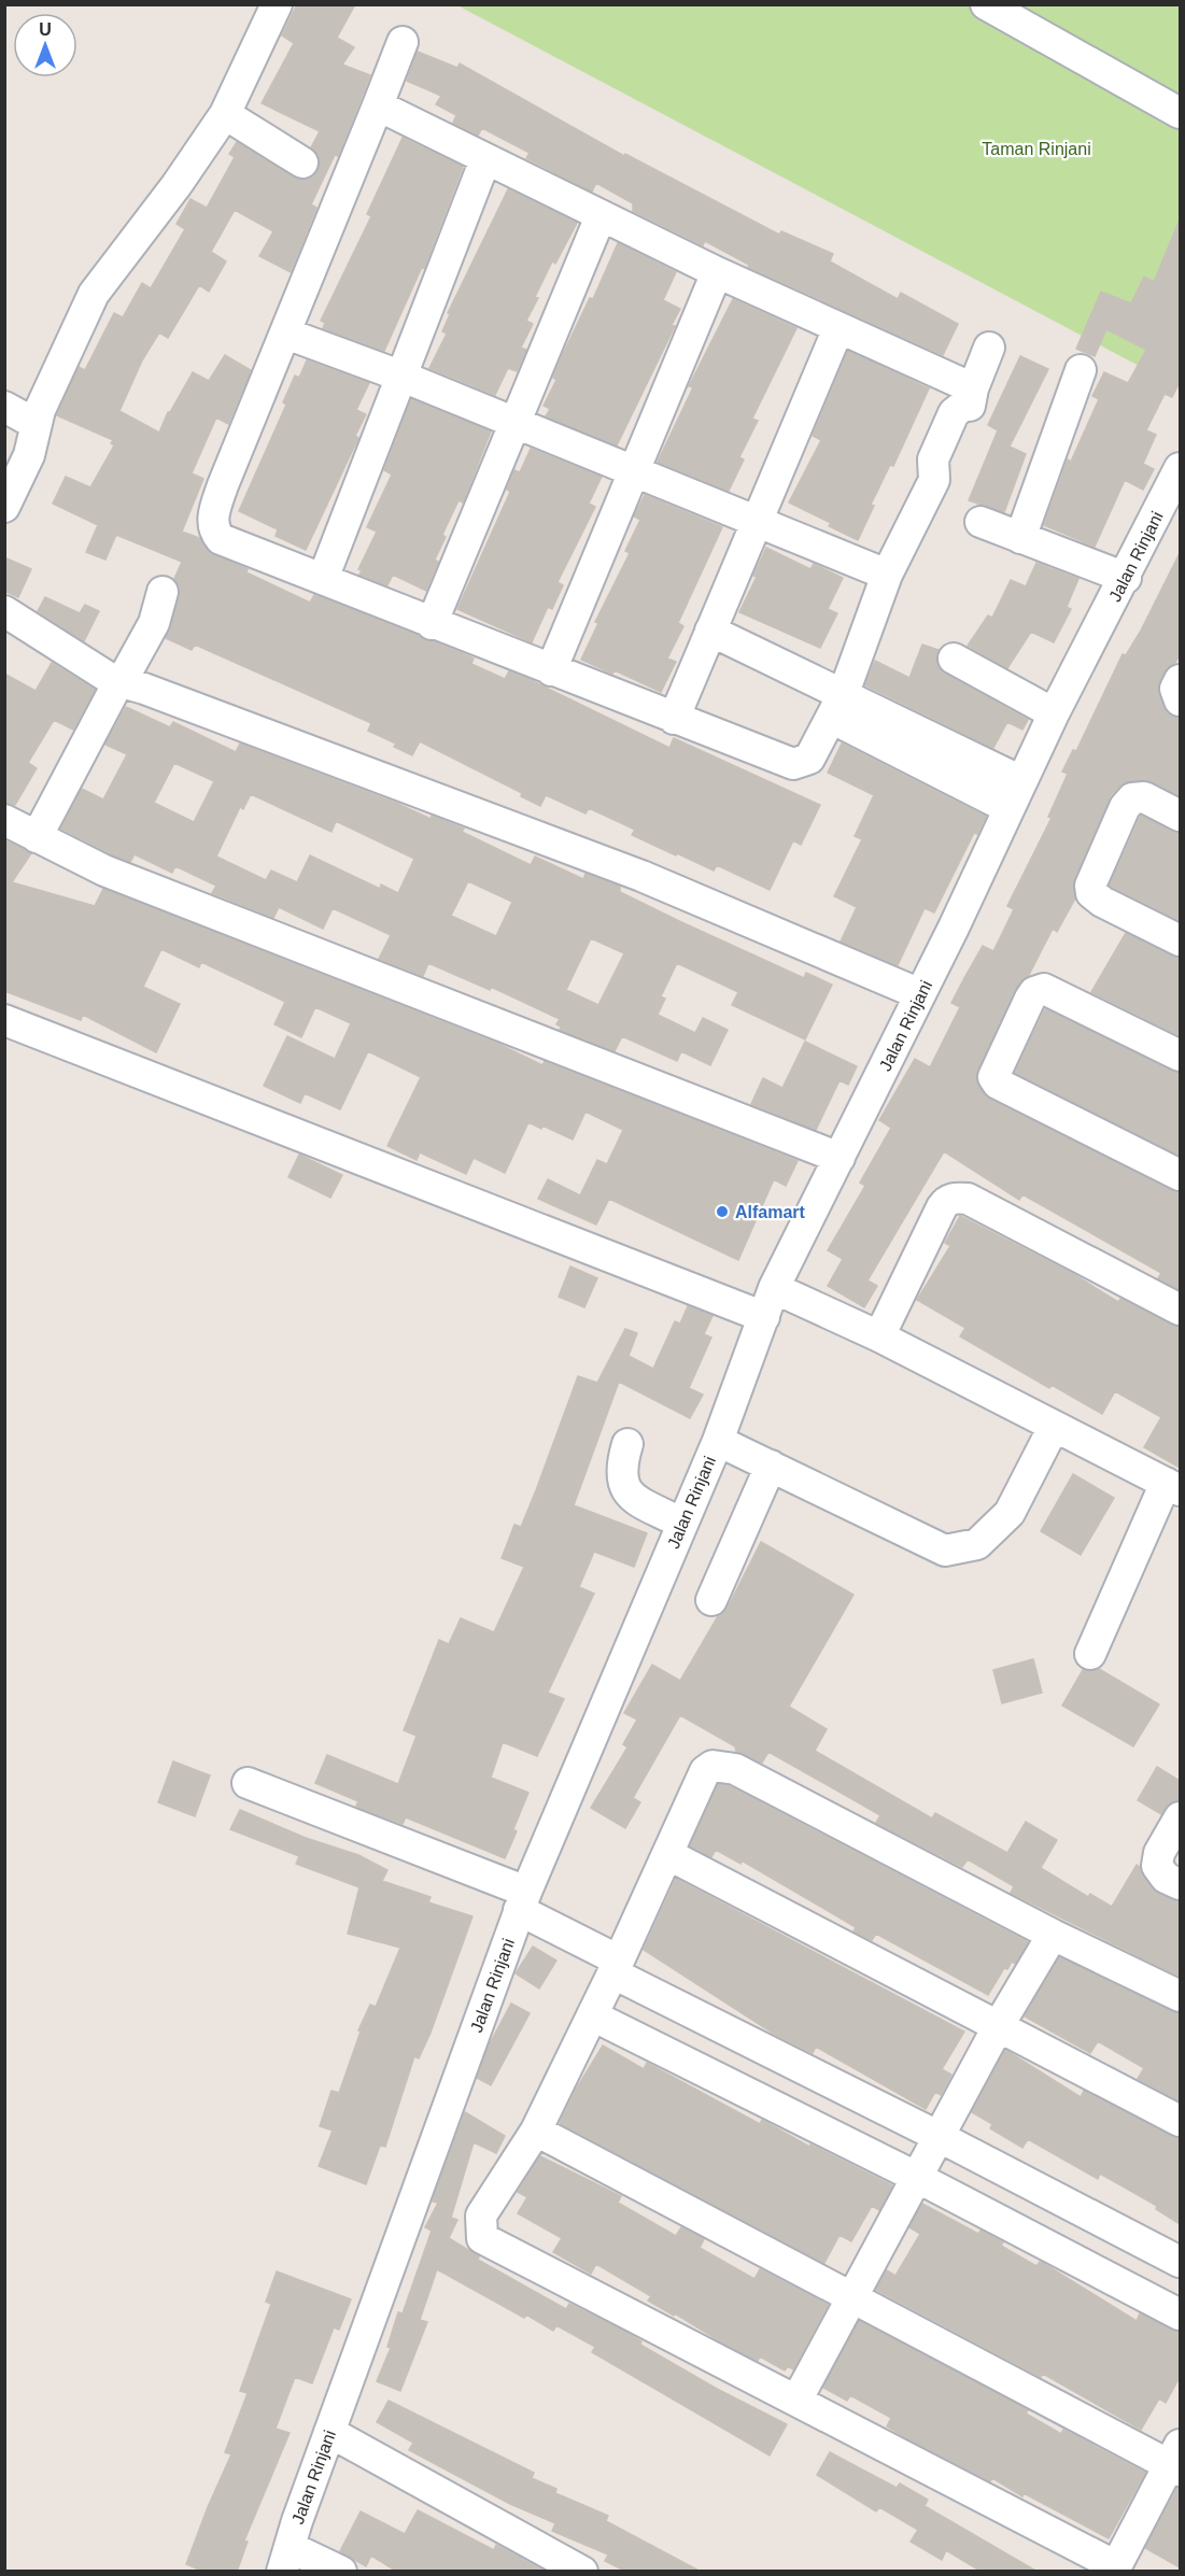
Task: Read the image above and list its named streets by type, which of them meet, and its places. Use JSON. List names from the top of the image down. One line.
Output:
{"streets":{"street":["Jalan Rinjani"]},"parks":["Taman Rinjani"],"places":["Alfamart"],"north":"top"}
